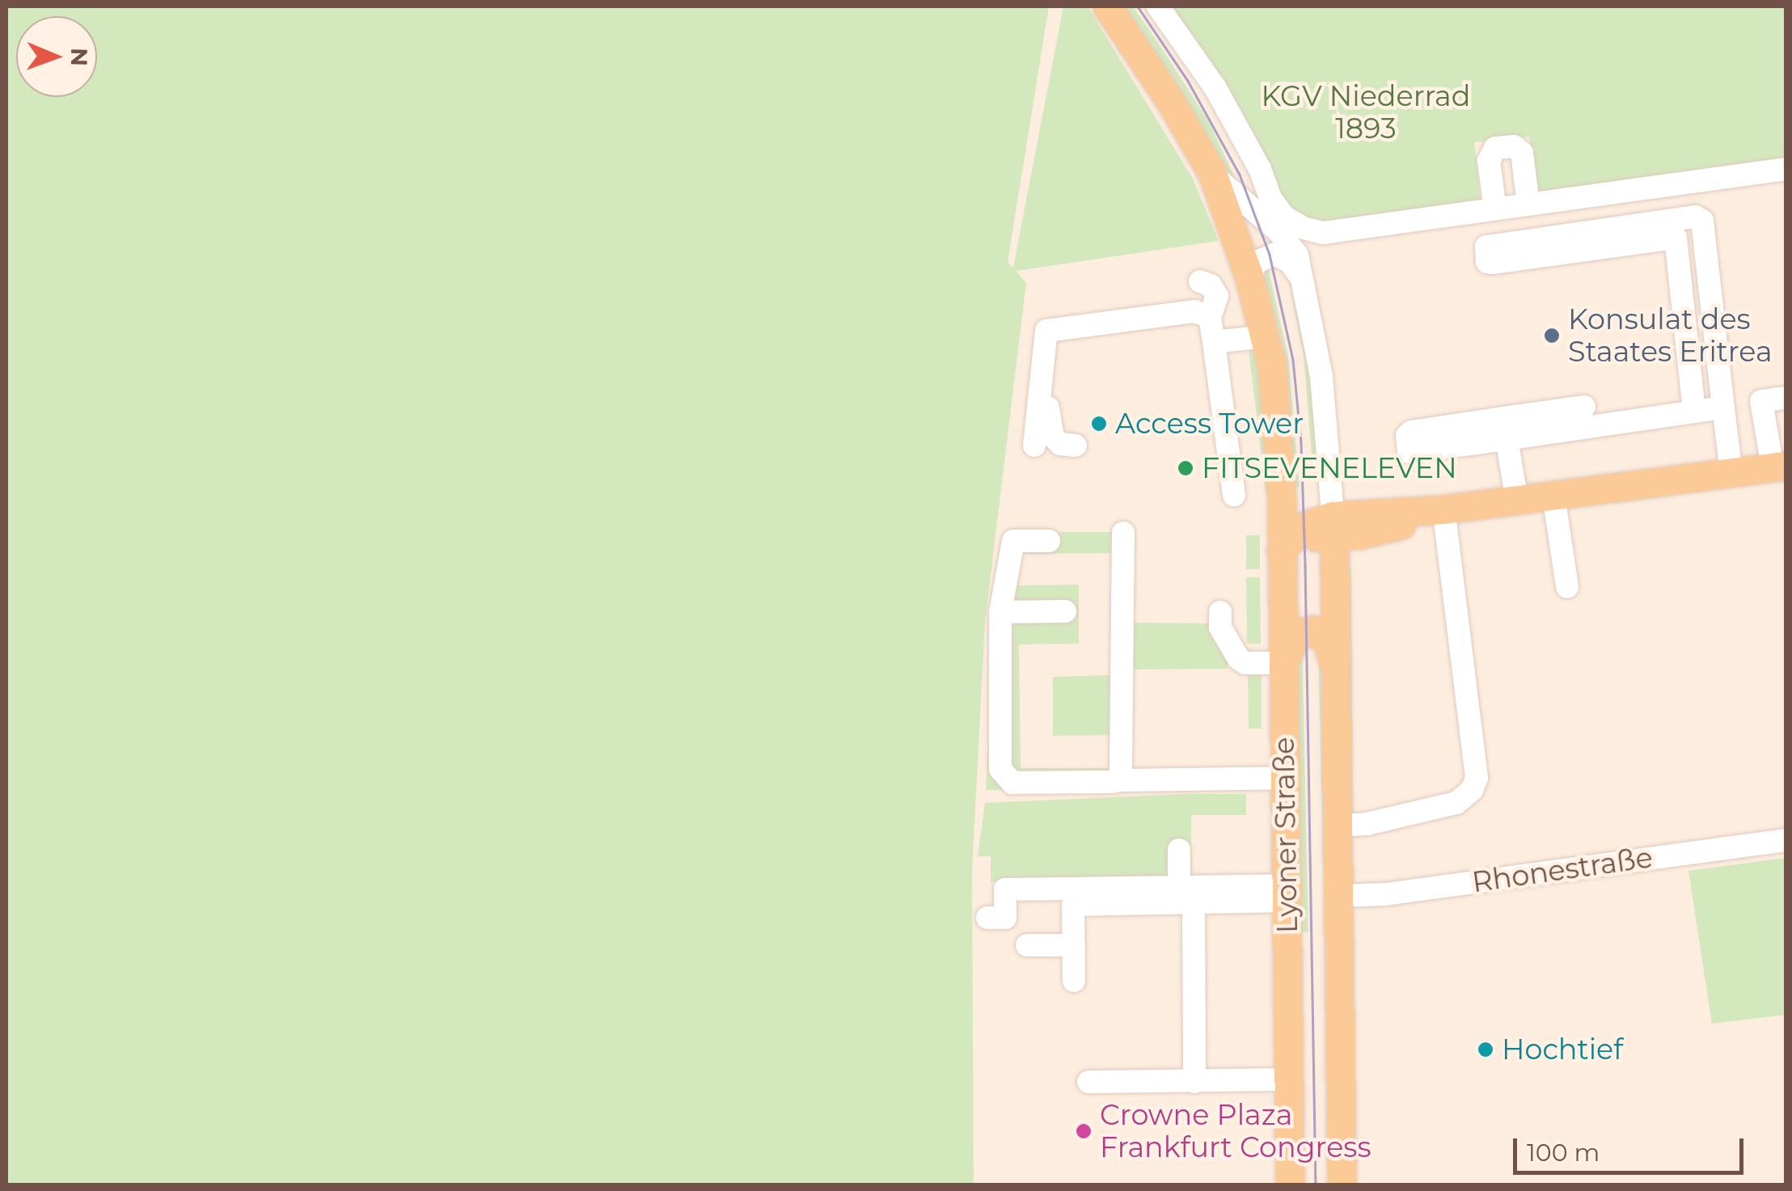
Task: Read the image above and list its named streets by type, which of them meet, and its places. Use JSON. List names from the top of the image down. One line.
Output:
{"streets":{"main road":["Lyoner Straße"],"street":["Rhonestraße"]},"crossings":[["Lyoner Straße","Rhonestraße"]],"parks":["KGV Niederrad 1893"],"places":["Konsulat des Staates Eritrea","Access Tower","FITSEVENELEVEN","Hochtief","Crowne Plaza Frankfurt Congress"],"scale_bar":"100 m","north":"right"}
